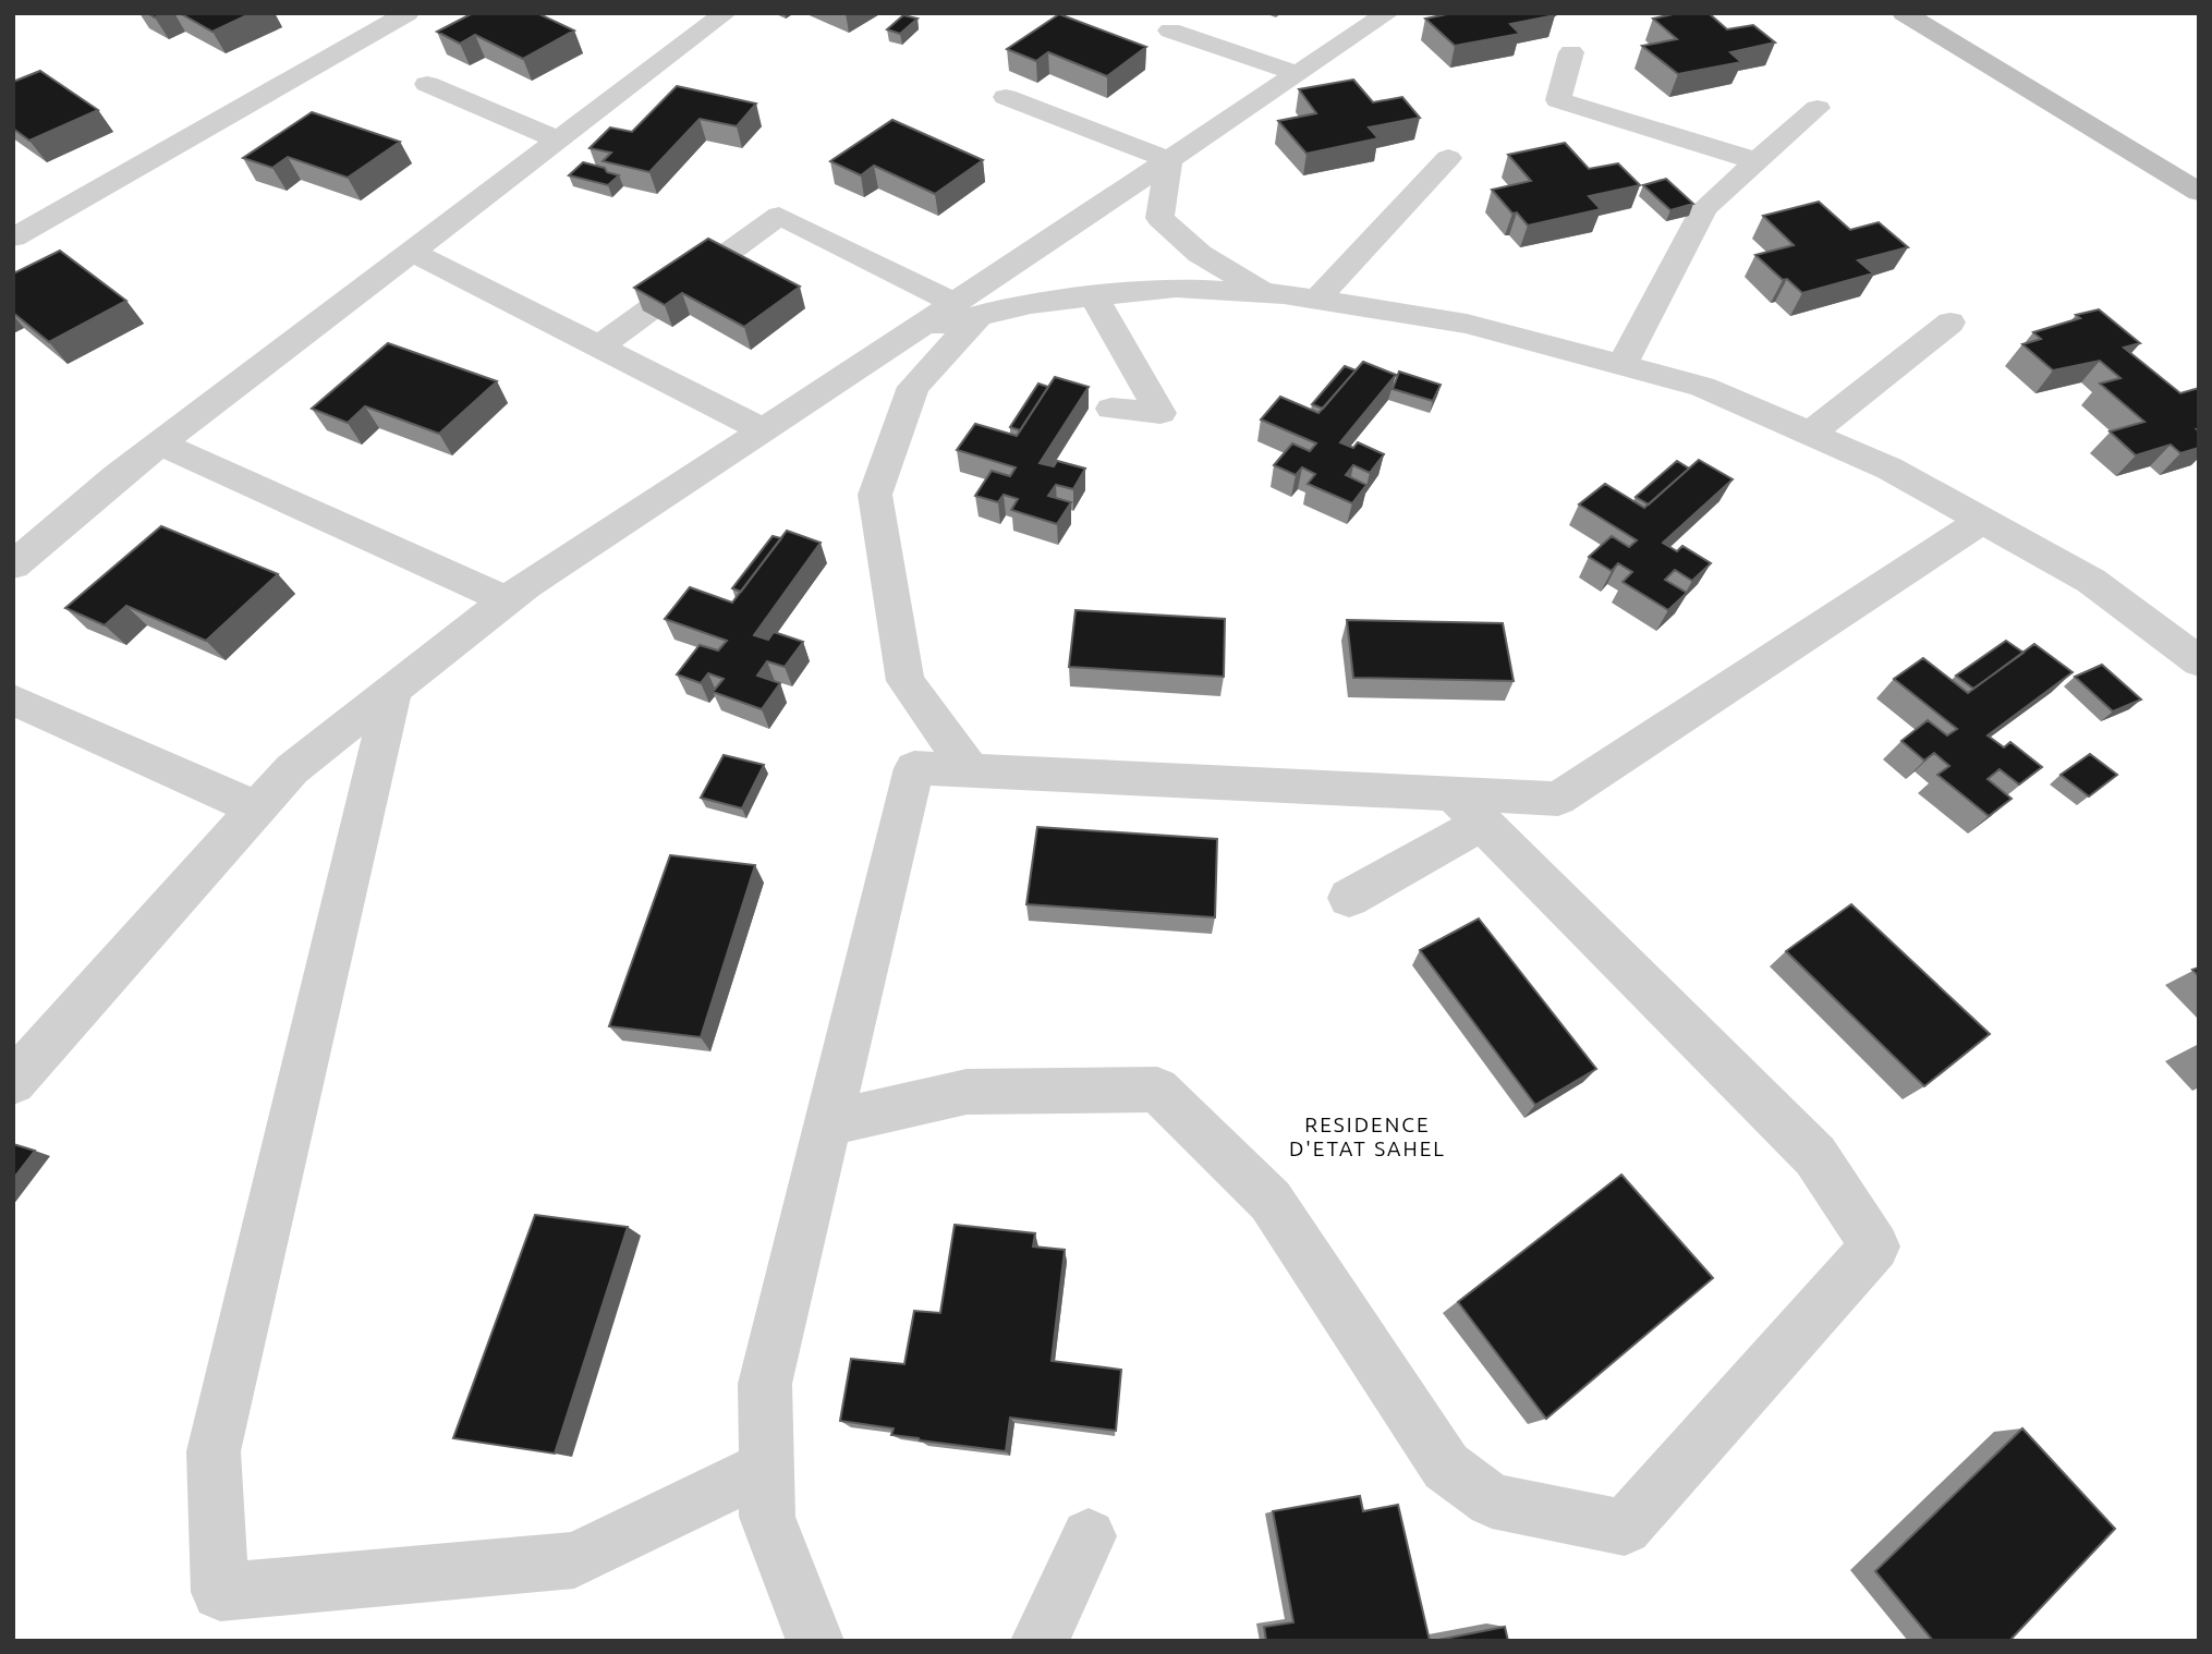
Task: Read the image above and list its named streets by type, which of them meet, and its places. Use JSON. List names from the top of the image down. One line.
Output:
{"districts":["RESIDENCE D'ETAT SAHEL"]}
